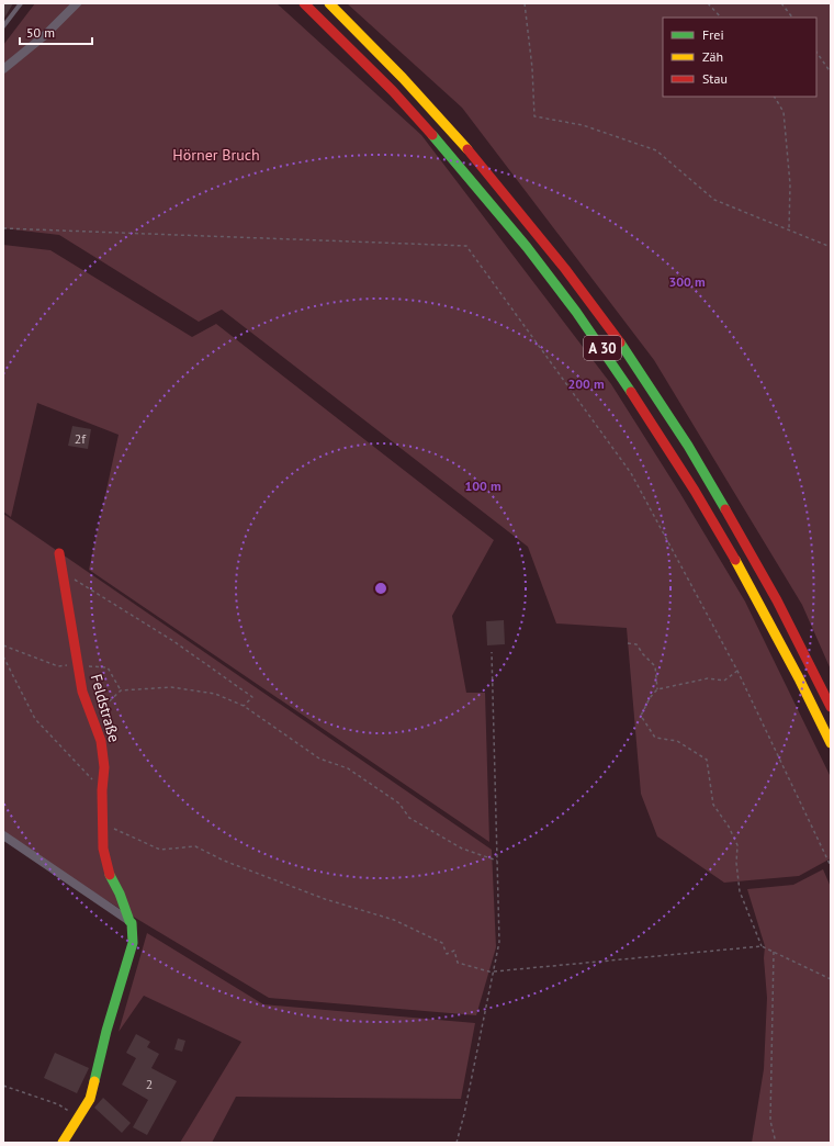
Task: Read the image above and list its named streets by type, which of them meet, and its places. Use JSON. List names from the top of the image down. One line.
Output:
{"streets":{"main road":["A 30","Feldstraße"]},"parks":["Hörner Bruch"],"house_numbers":["2f","2"],"legend":["Frei","Zäh","Stau"],"scale_bar":"50 m","rings":["300 m","200 m","100 m"]}
